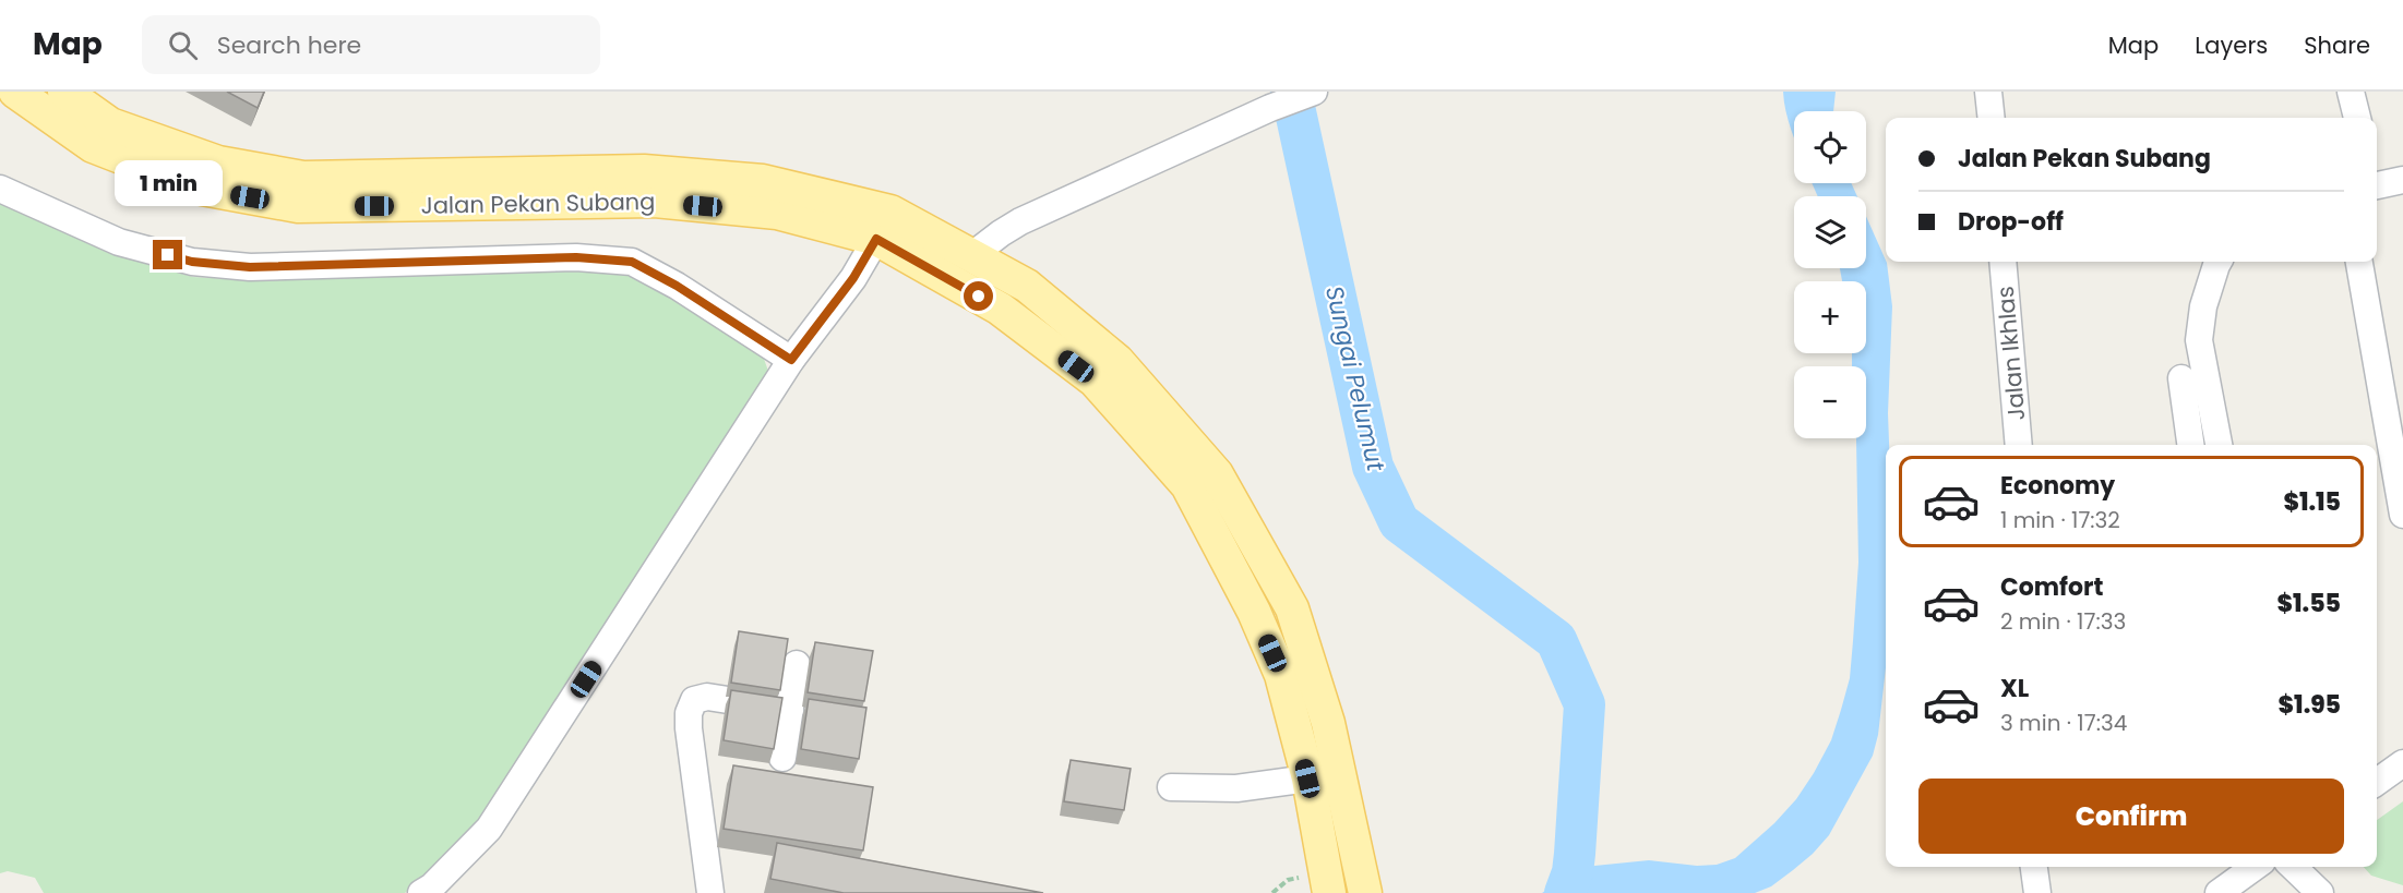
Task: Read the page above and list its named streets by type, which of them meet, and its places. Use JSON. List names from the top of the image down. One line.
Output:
{"streets":{"main road":["Jalan Pekan Subang"],"street":["Jalan Ikhlas"]},"water":["Sungai Pelumut"],"page":{"header":"Map","search":"Search here","nav":["Map","Layers","Share"],"map_buttons":["+","−"],"banner":["Jalan Pekan Subang","Drop-off"],"bubble":"1 min","list":[{"name":"Economy","note":"1 min · 17:32","value":"$1.15"},{"name":"Comfort","note":"2 min · 17:33","value":"$1.55"},{"name":"XL","note":"3 min · 17:34","value":"$1.95"}],"buttons":"Confirm"}}
